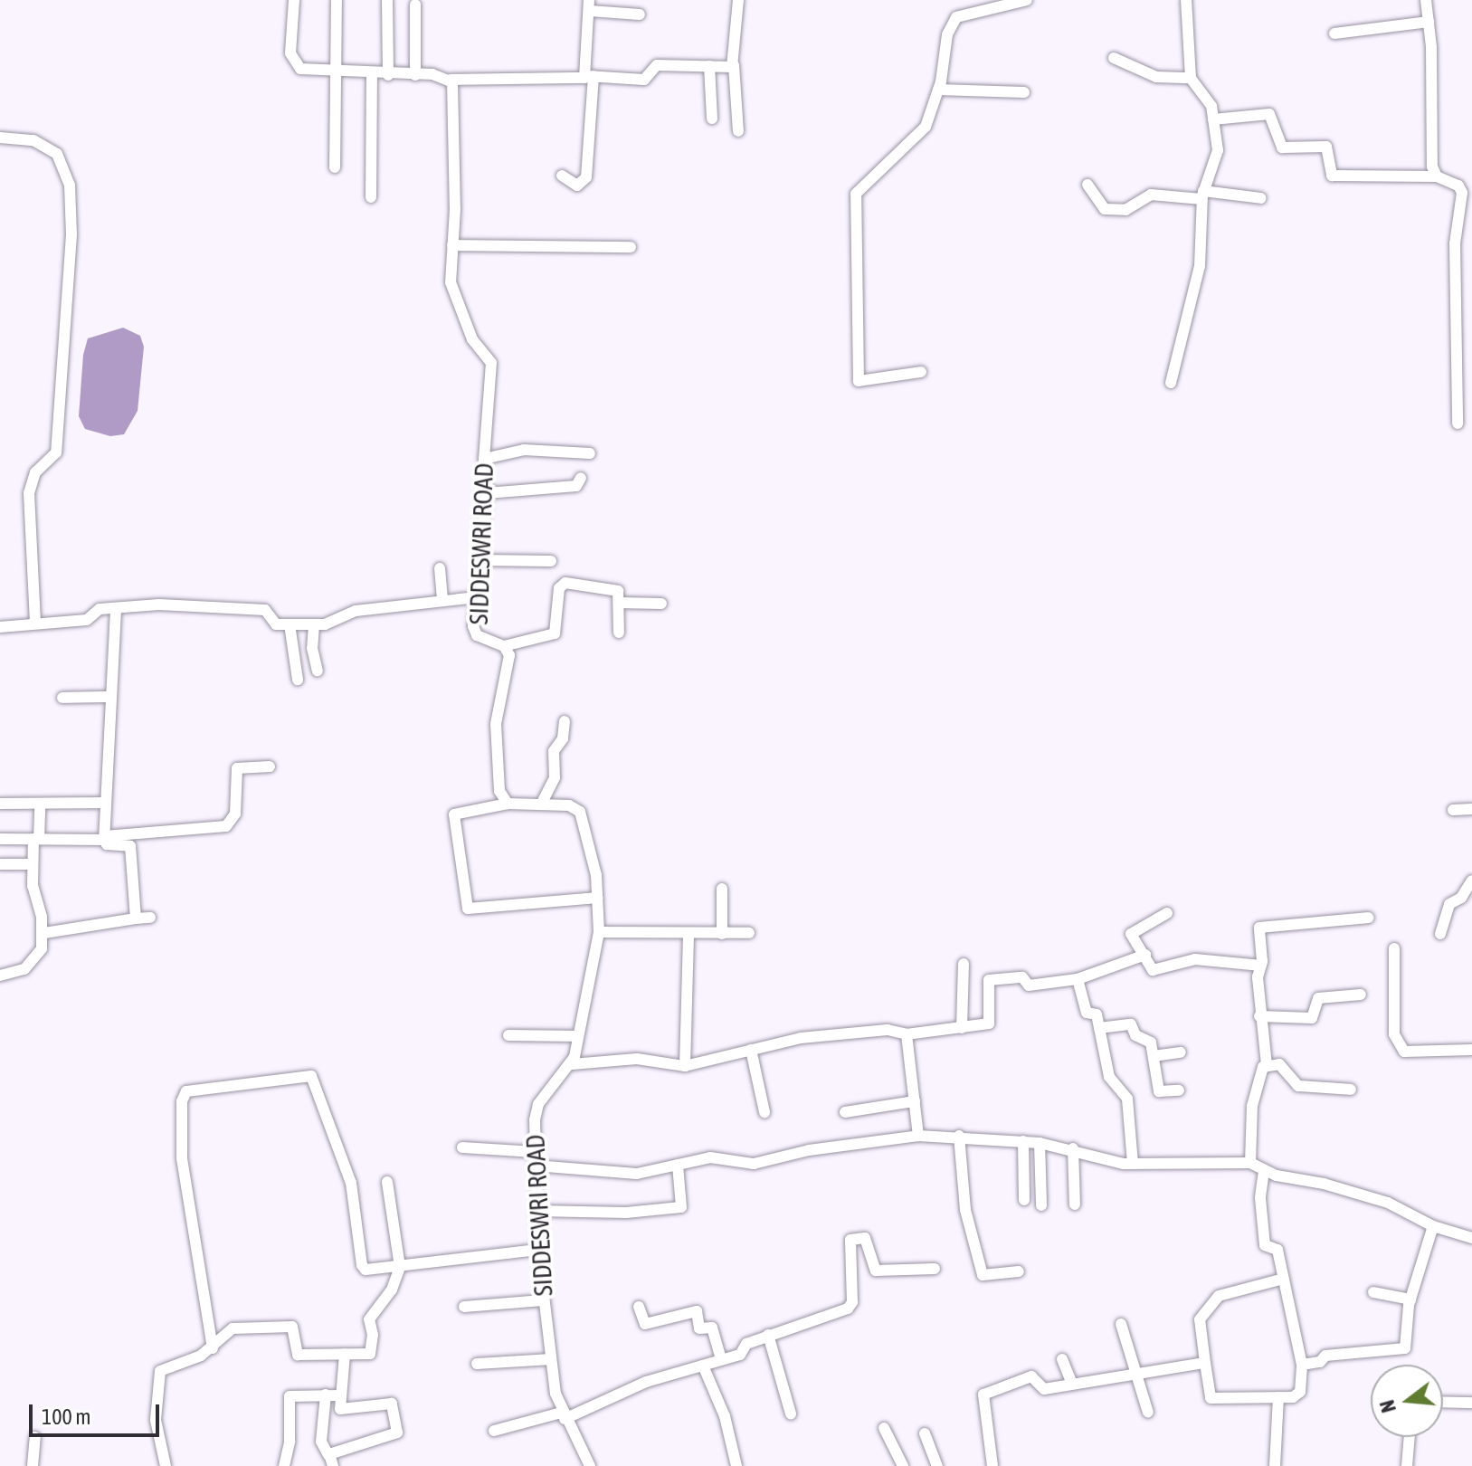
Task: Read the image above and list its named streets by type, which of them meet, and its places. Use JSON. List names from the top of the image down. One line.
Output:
{"streets":{"street":["SIDDESWRI ROAD"]},"scale_bar":"100 m","north":"left"}
